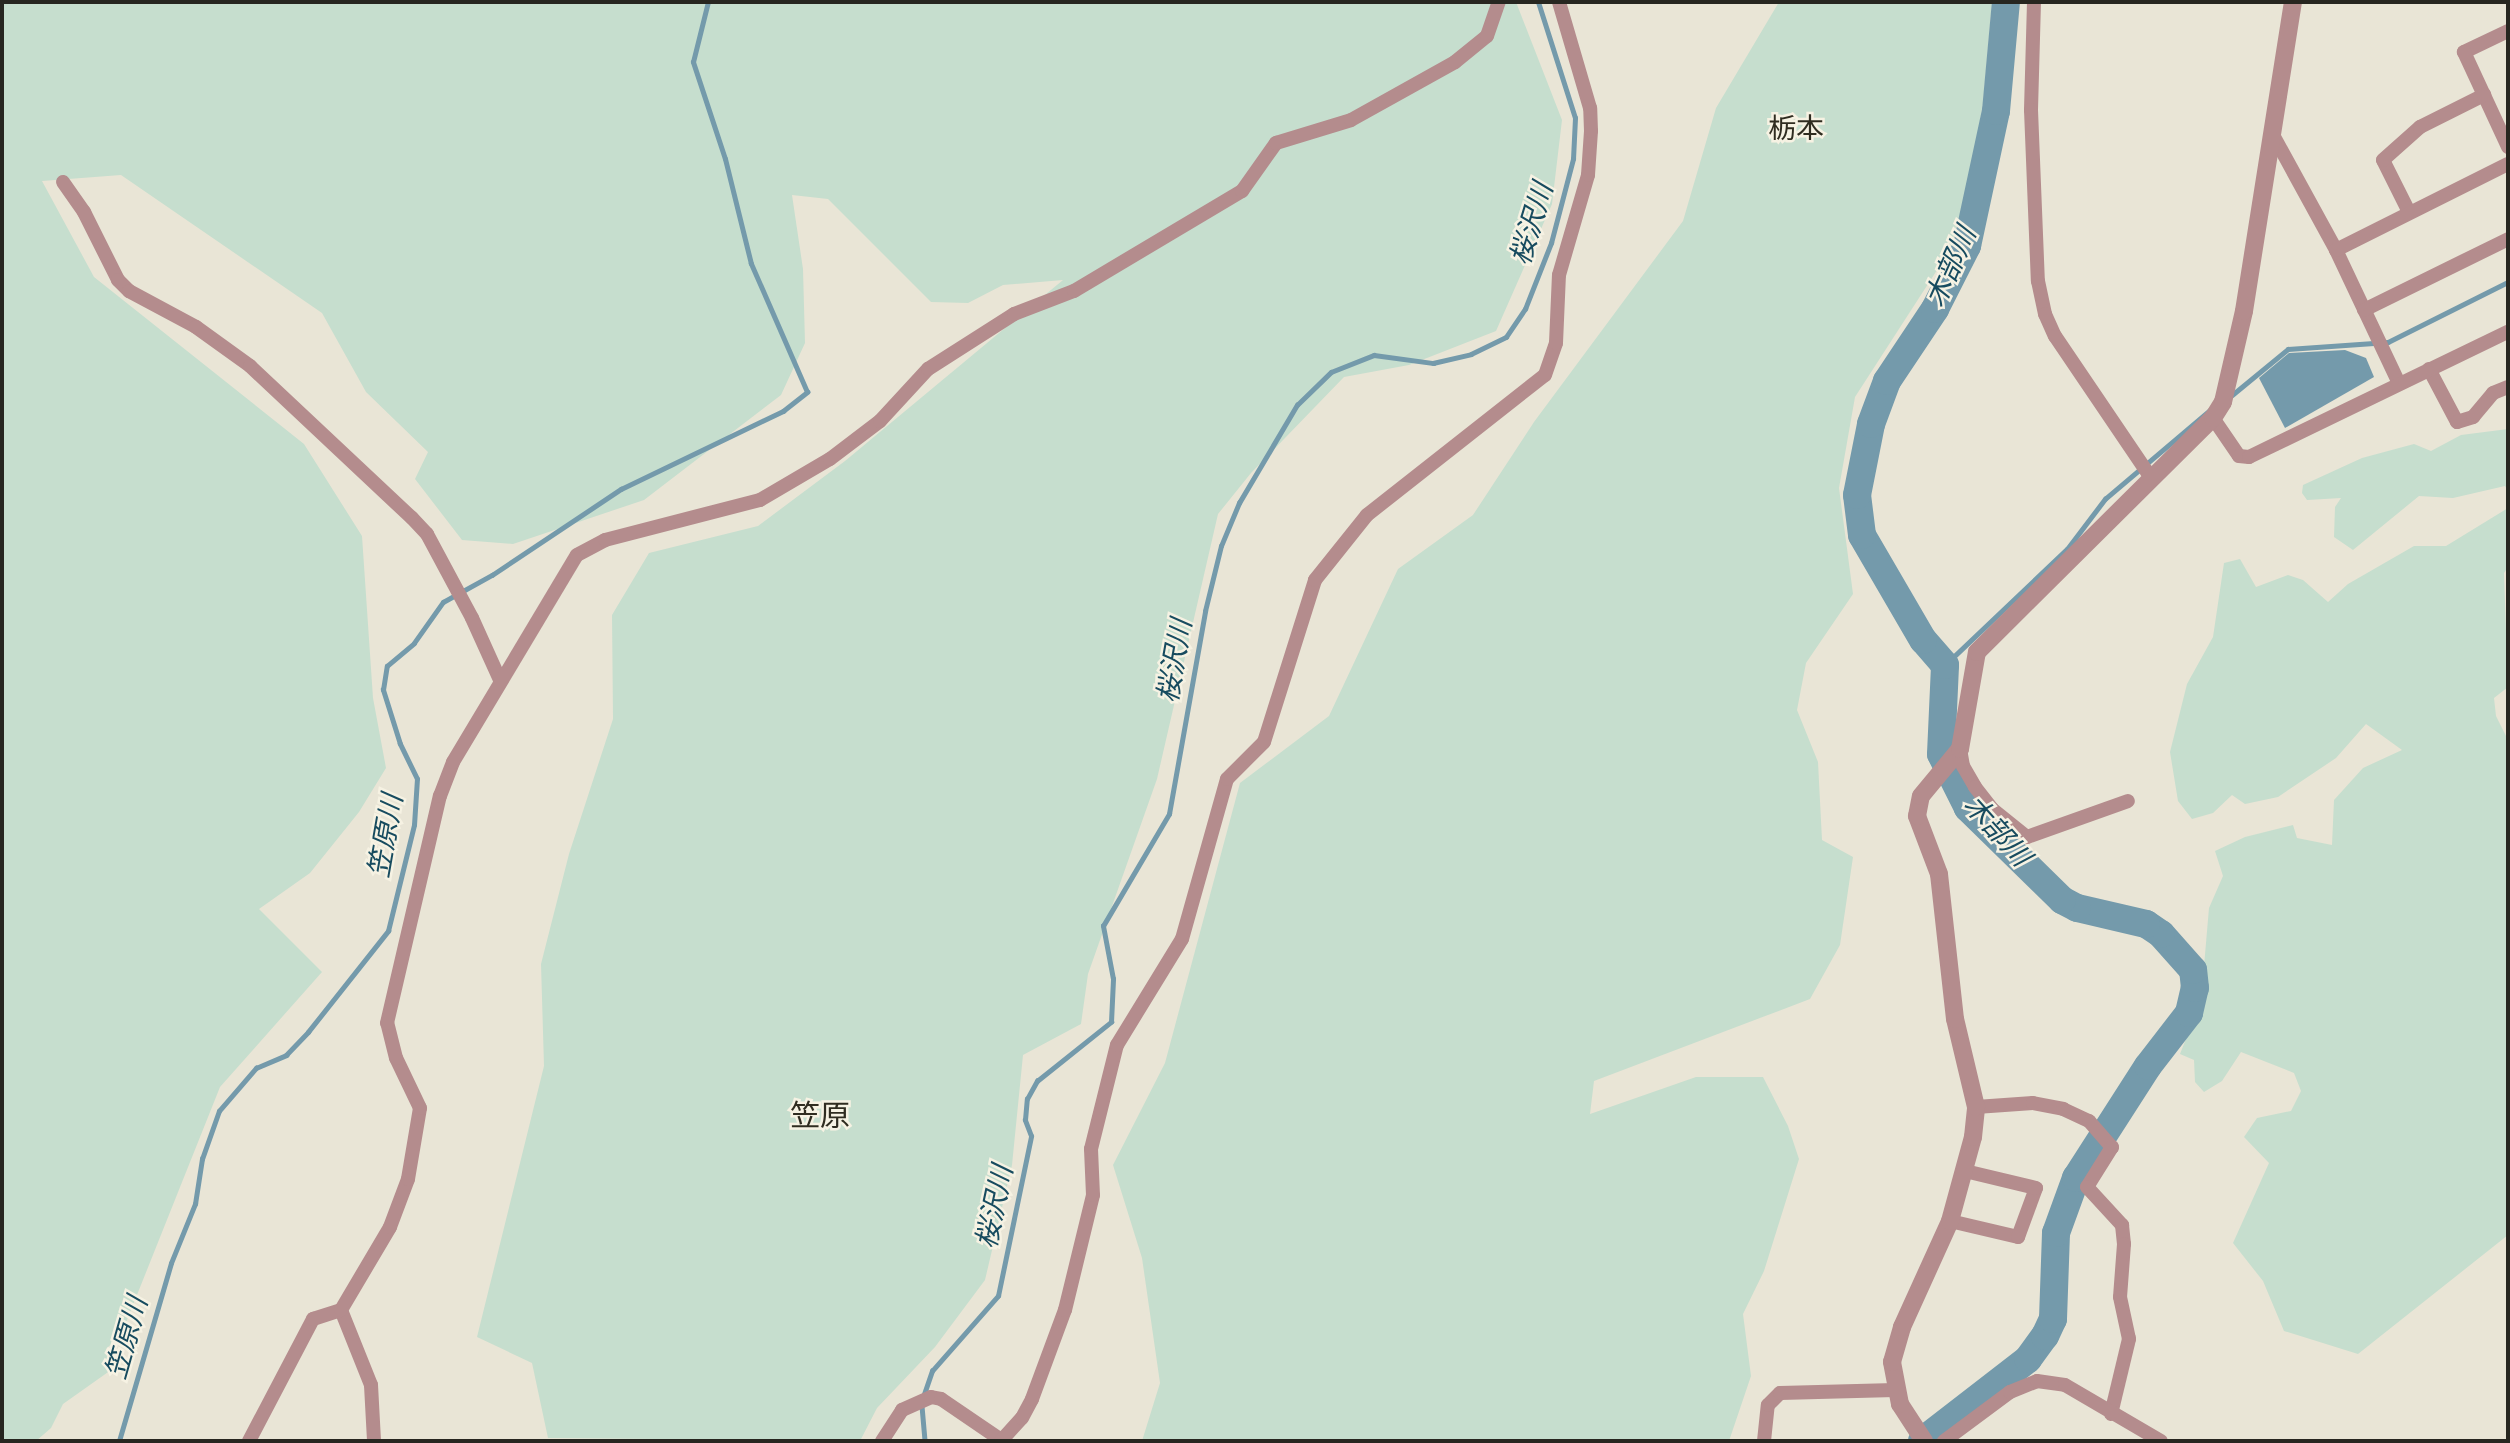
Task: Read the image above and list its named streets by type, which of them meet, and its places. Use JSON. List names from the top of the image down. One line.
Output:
{"districts":["栃本","笠原"],"water":["桜沢川","木部川","笠原川"]}
